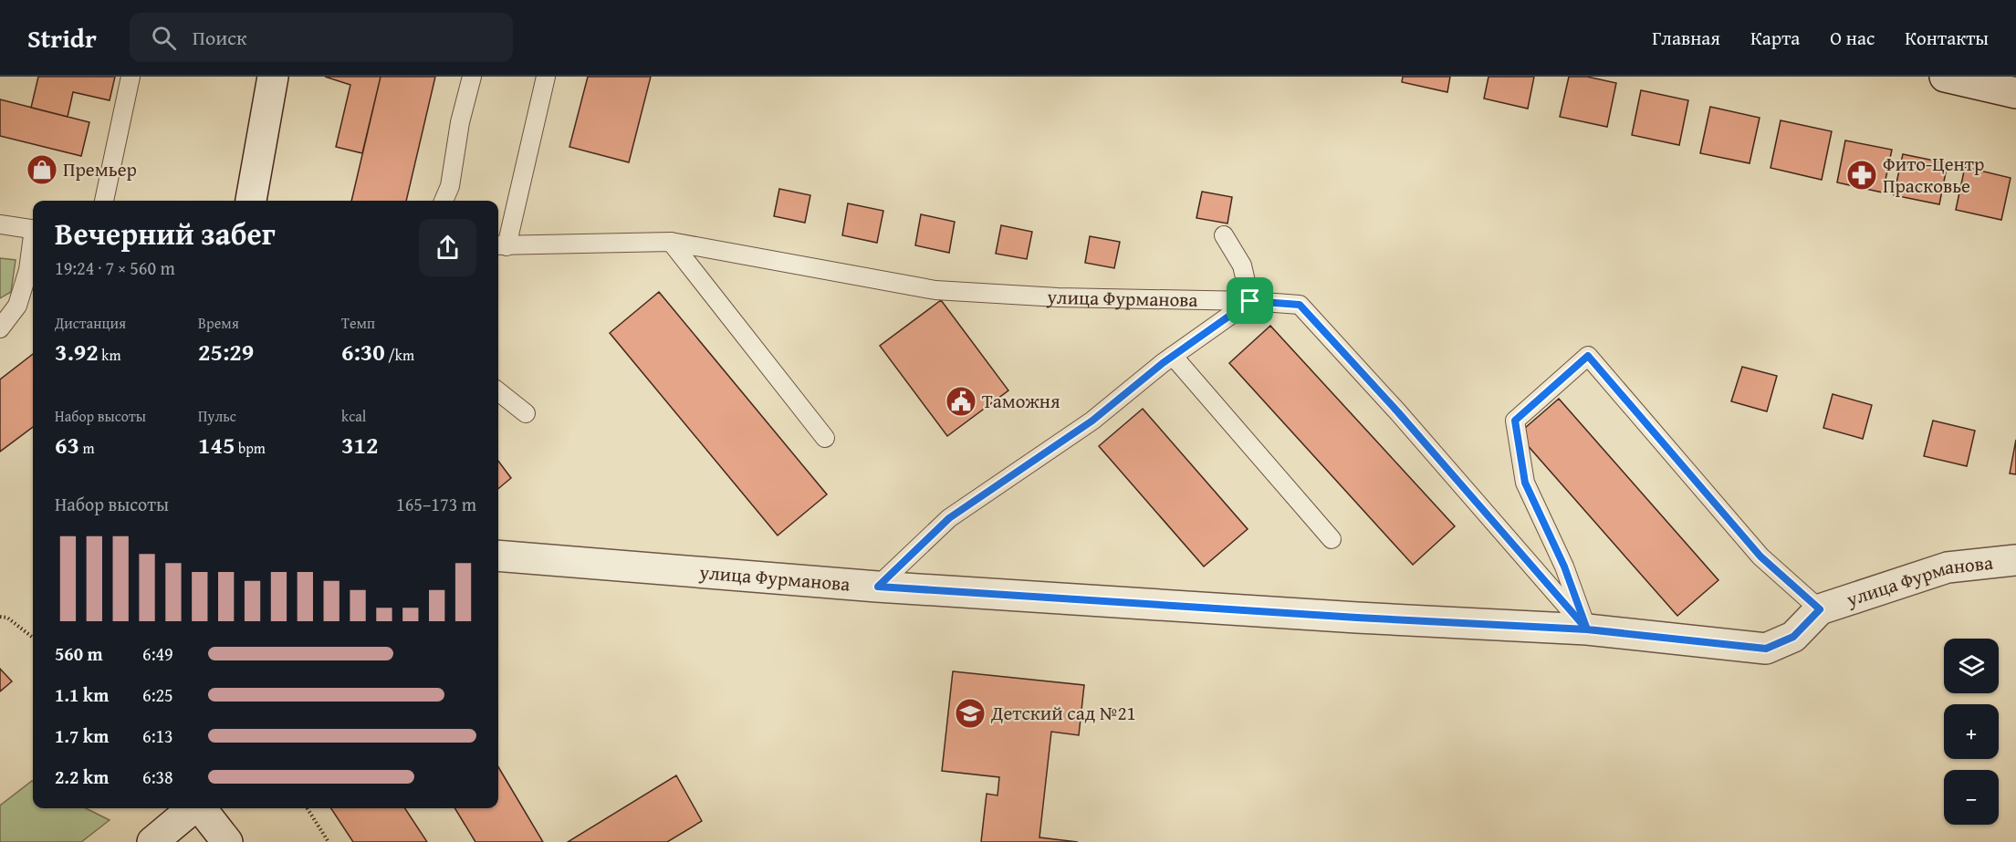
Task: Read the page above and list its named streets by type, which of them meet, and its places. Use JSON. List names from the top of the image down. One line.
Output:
{"streets":{"street":["улица Фурманова"]},"places":{"shop":["Премьер"],"pharmacy":["Фито-Центр Прасковье"],"public building":["Таможня"],"school or university":["Детский сад №21"]},"page":{"header":"Stridr","search":"Поиск","nav":["Главная","Карта","О нас","Контакты"],"heading":["Вечерний забег","19:24 · 7 × 560 m"],"stats":[["Дистанция","3.92 km"],["Время","25:29"],["Темп","6:30 /km"],["Набор высоты","63 m"],["Пульс","145 bpm"],["kcal","312"]],"chart":["Набор высоты","165–173 m"],"list":[{"name":"560 m","note":"6:49"},{"name":"1.1 km","note":"6:25"},{"name":"1.7 km","note":"6:13"},{"name":"2.2 km","note":"6:38"}],"map_buttons":["+","−"]}}
